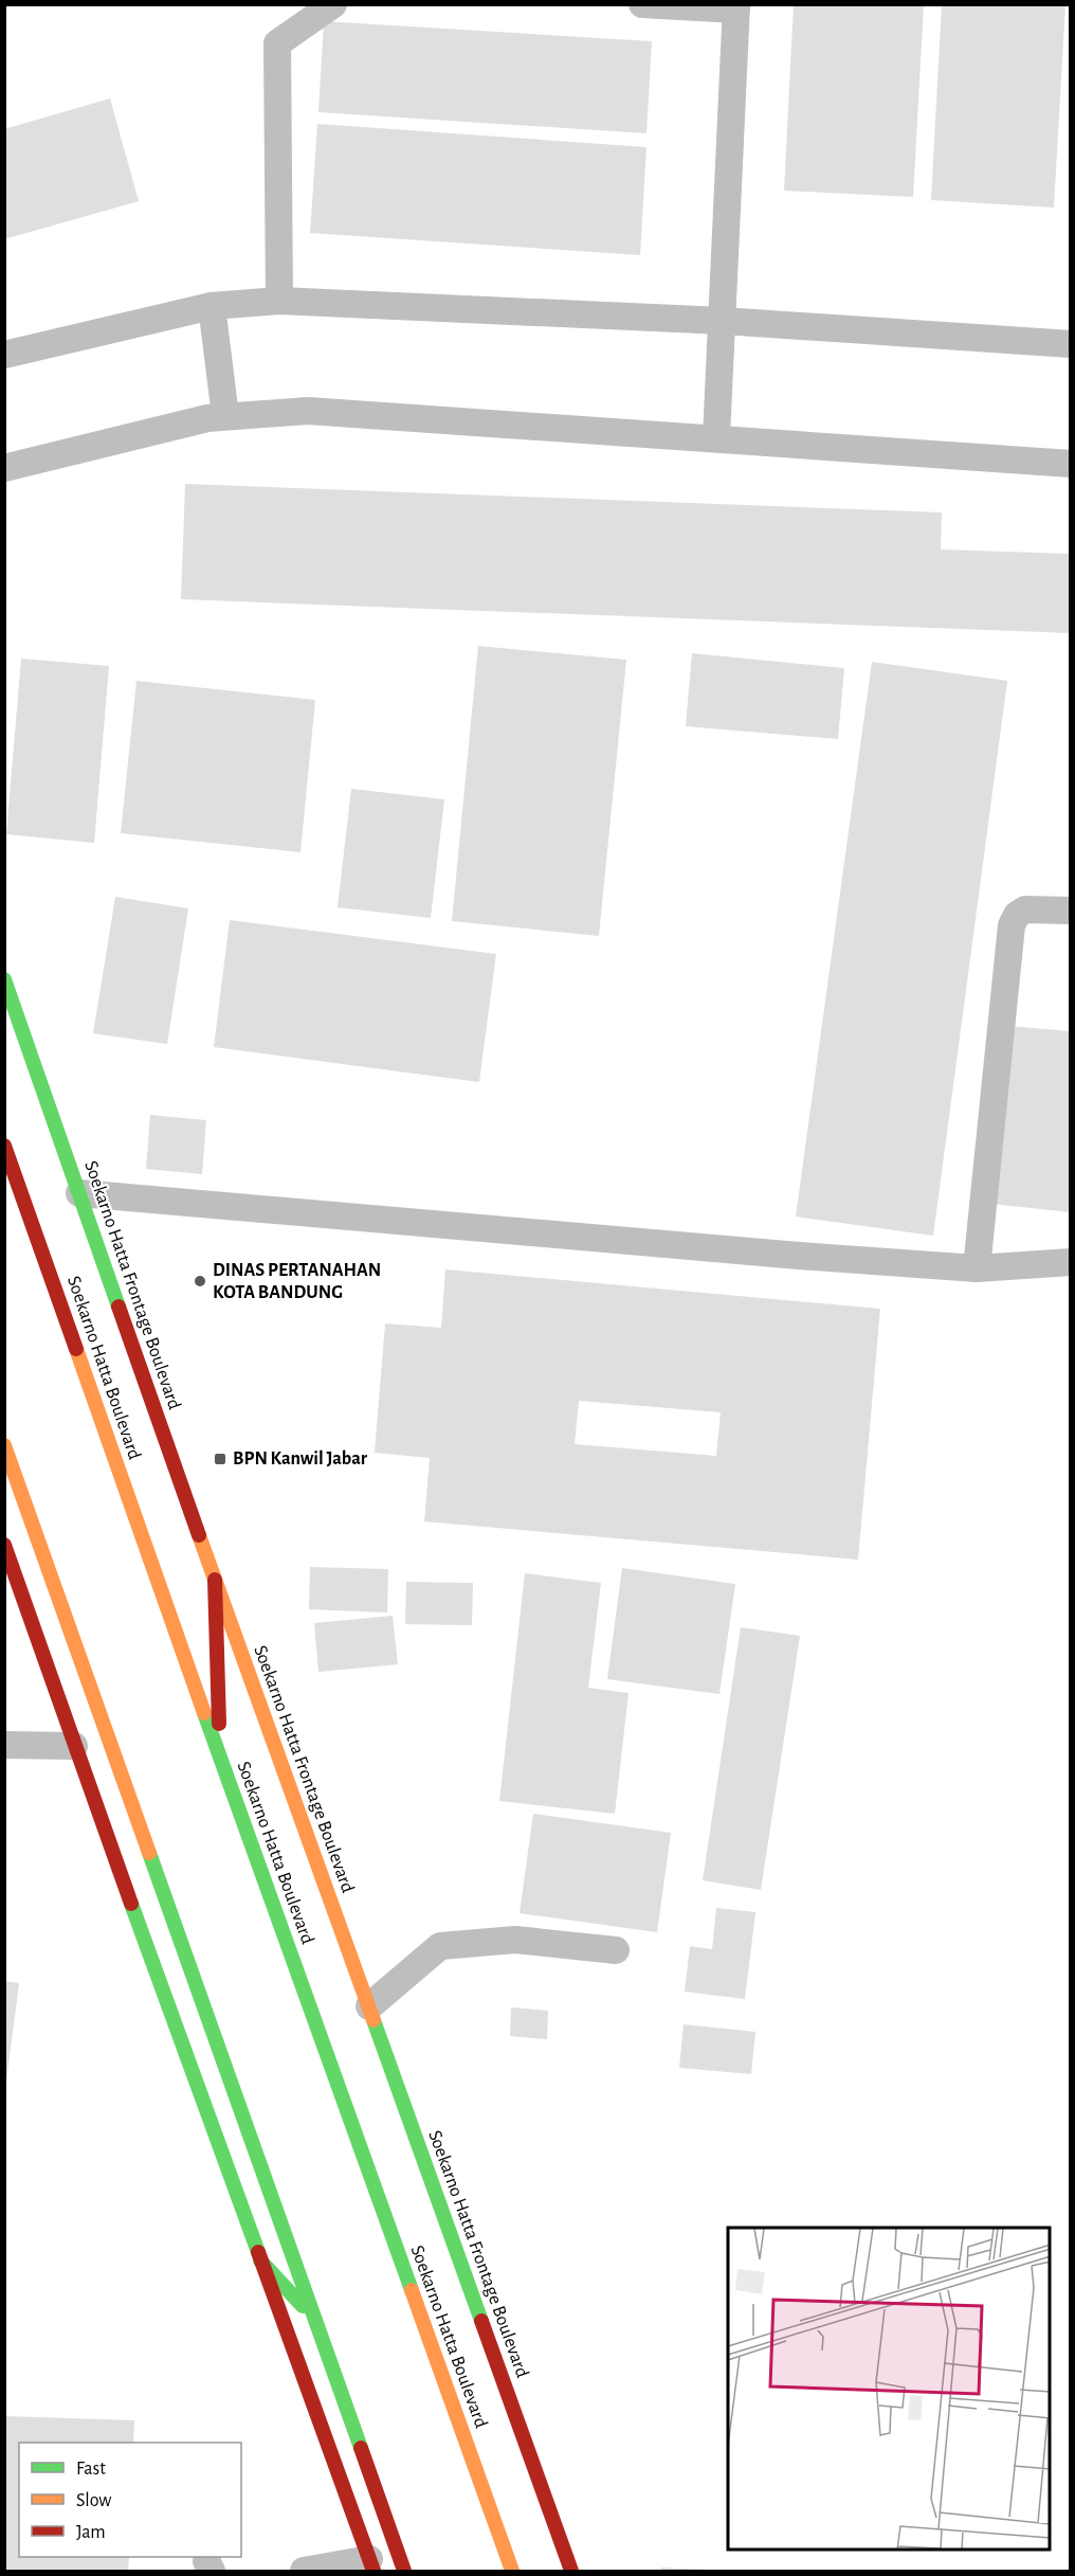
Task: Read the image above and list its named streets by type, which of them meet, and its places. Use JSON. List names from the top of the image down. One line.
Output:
{"streets":{"main road":["Soekarno Hatta Frontage Boulevard","Soekarno Hatta Boulevard"]},"places":{"other":["DINAS PERTANAHAN KOTA BANDUNG"],"transit":["BPN Kanwil Jabar"]},"legend":["Fast","Slow","Jam"]}
